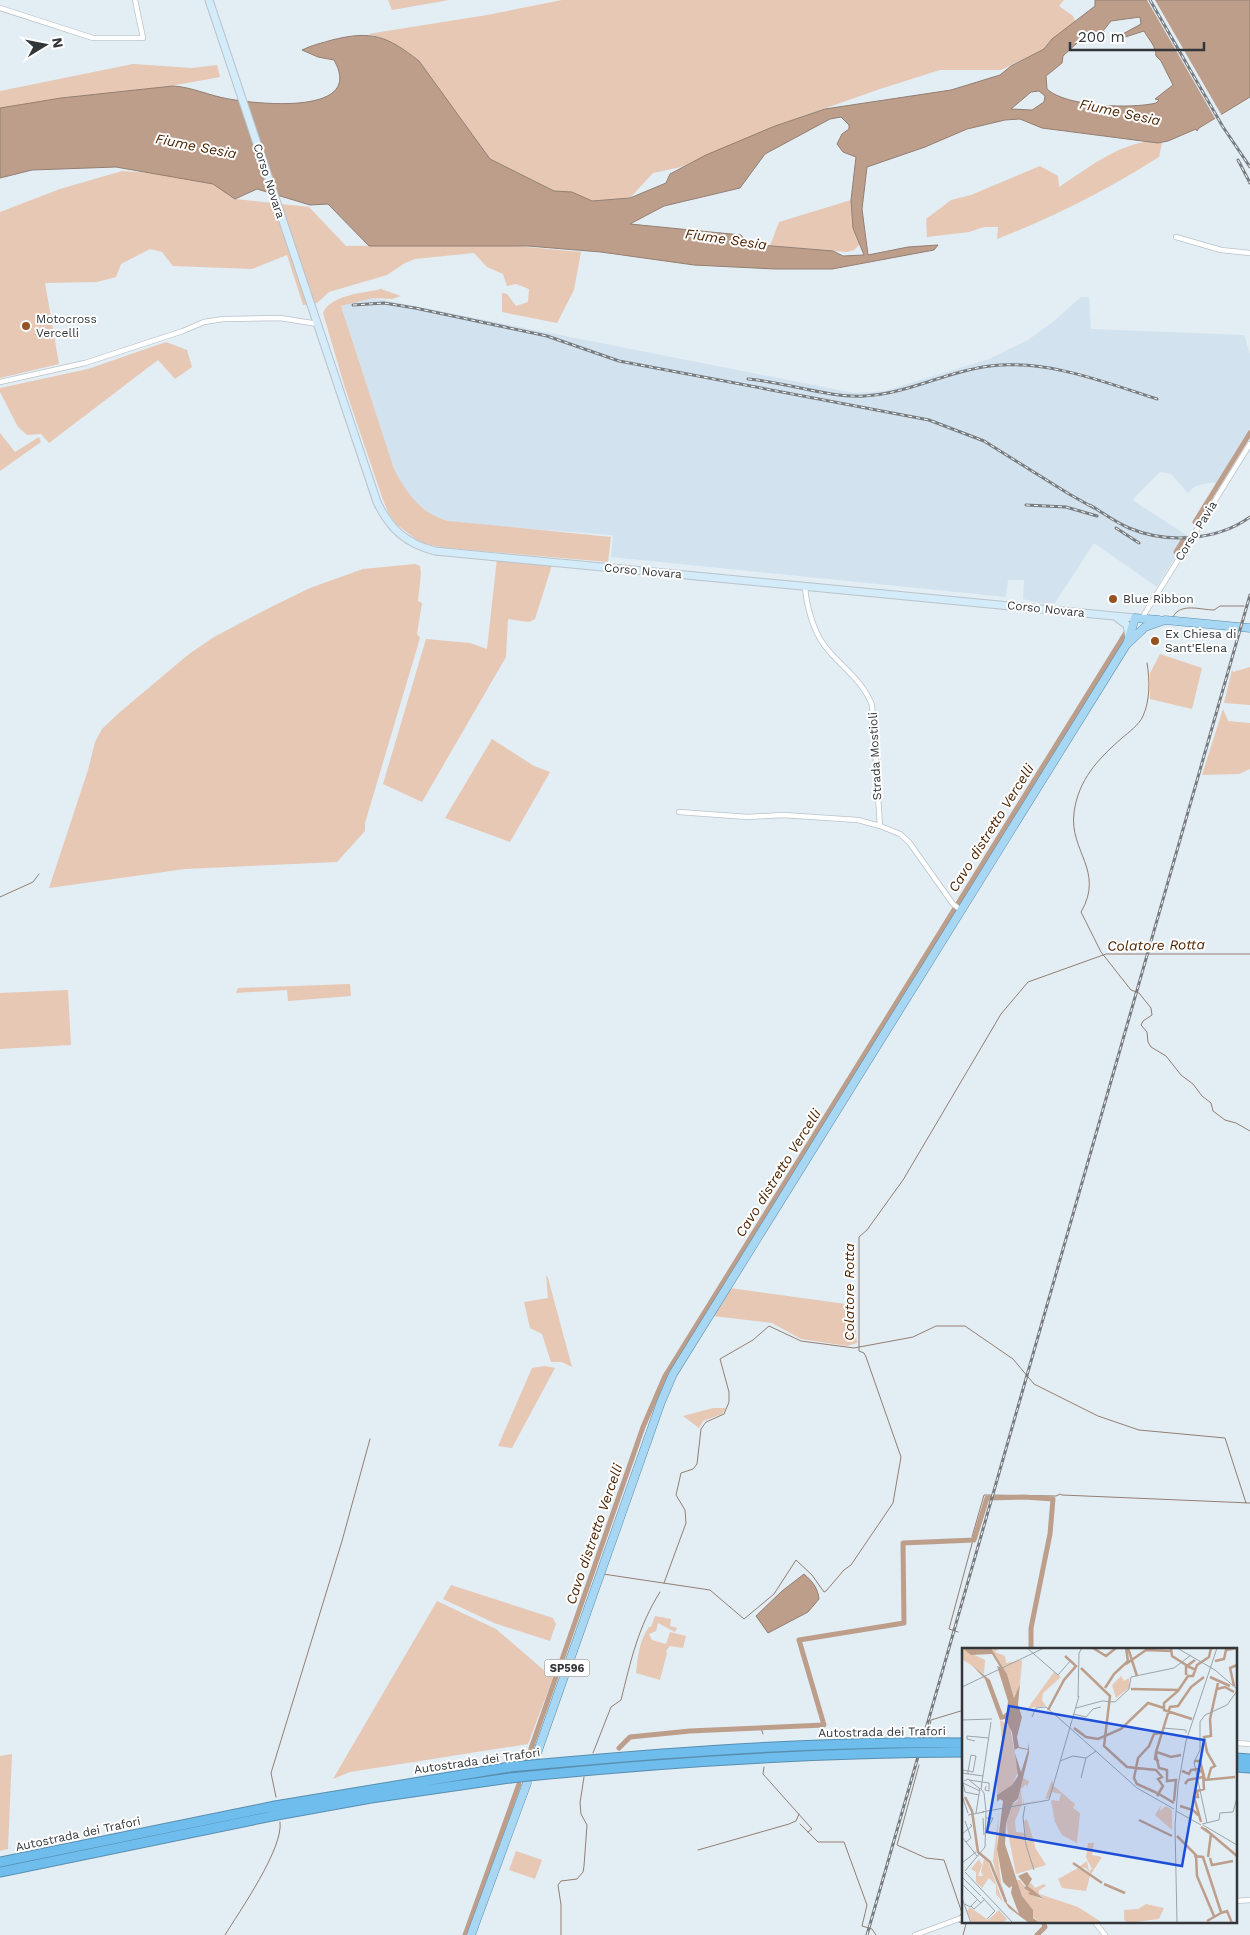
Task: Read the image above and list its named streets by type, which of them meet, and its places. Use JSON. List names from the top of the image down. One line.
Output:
{"streets":{"highway":["Autostrada dei Trafori"],"main road":["Corso Novara","SP596"],"street":["Corso Pavia","Strada Mostioli"]},"crossings":[["Corso Novara","Corso Pavia"],["Corso Novara","Strada Mostioli"]],"water":["Fiume Sesia","Cavo distretto Vercelli","Colatore Rotta"],"places":["Motocross Vercelli","Blue Ribbon","Ex Chiesa di Sant'Elena"],"scale_bar":"200 m","north":"right"}
